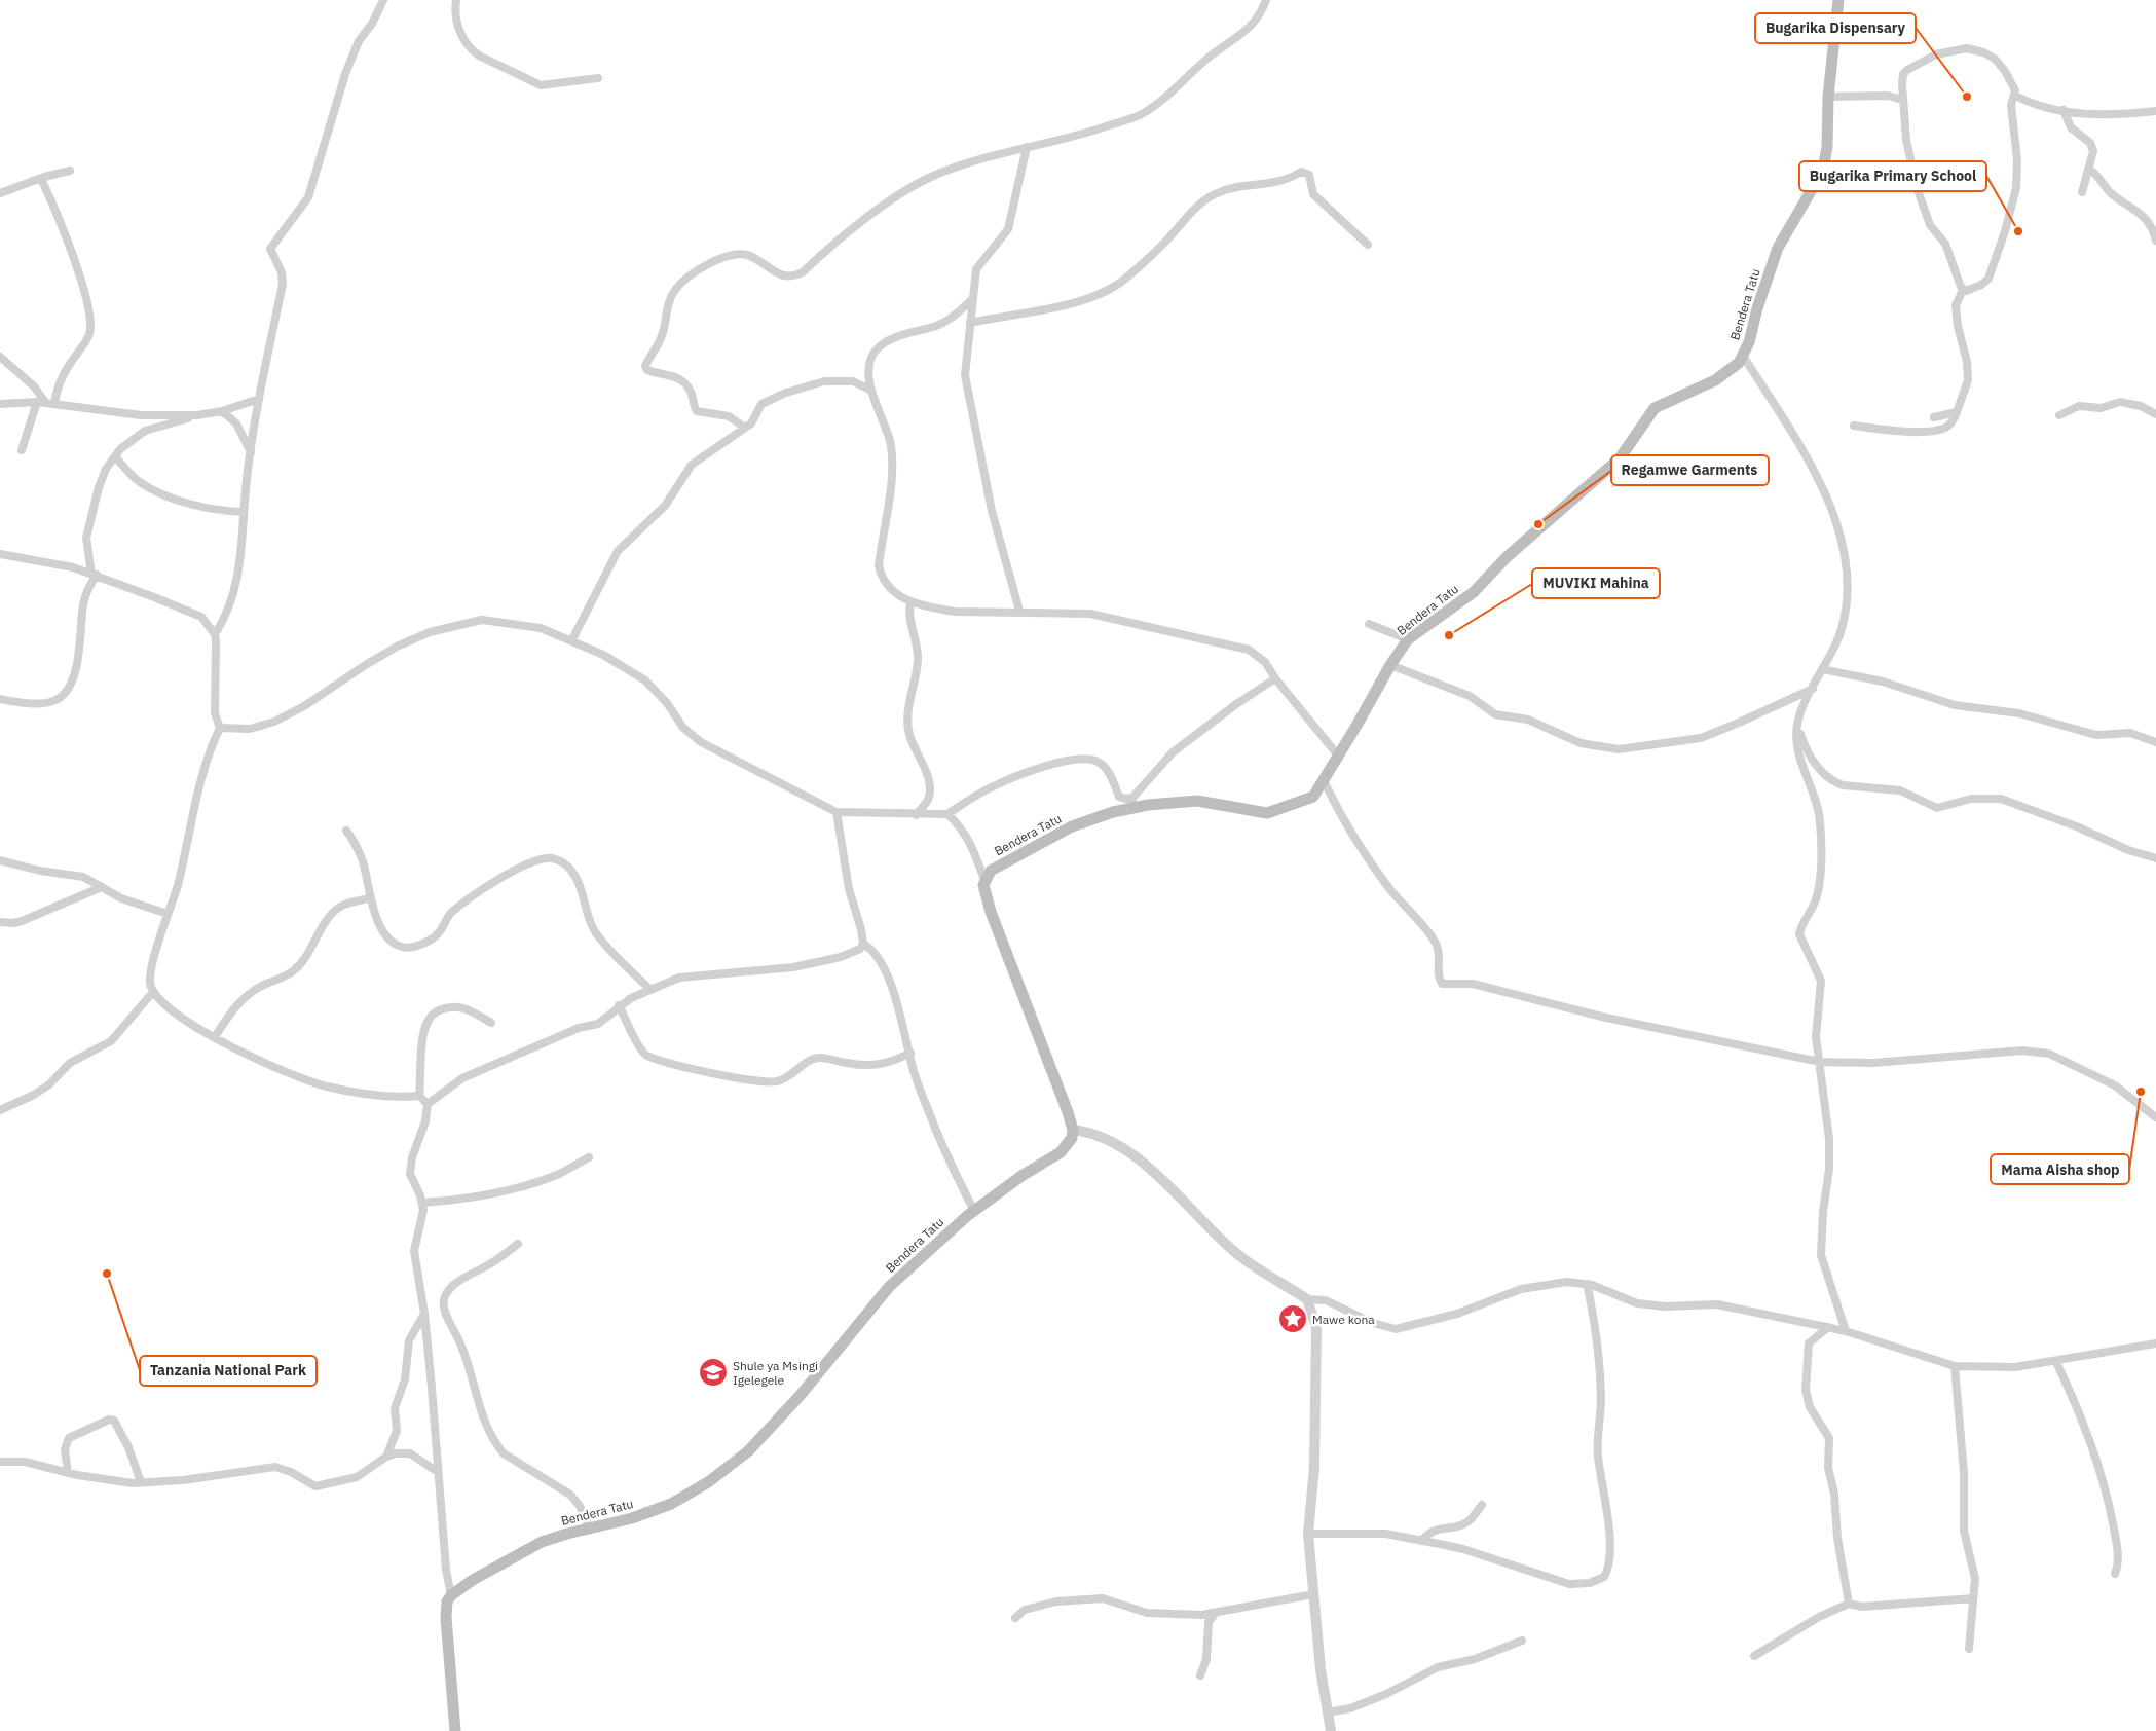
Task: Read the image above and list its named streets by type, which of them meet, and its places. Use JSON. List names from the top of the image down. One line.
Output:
{"streets":{"main road":["Bendera Tatu"]},"places":{"other":["Bugarika Dispensary","Bugarika Primary School","Regamwe Garments","MUVIKI Mahina","Mama Aisha shop","Tanzania National Park"],"place":["Mawe kona"],"school or university":["Shule ya Msingi Igelegele"]}}
